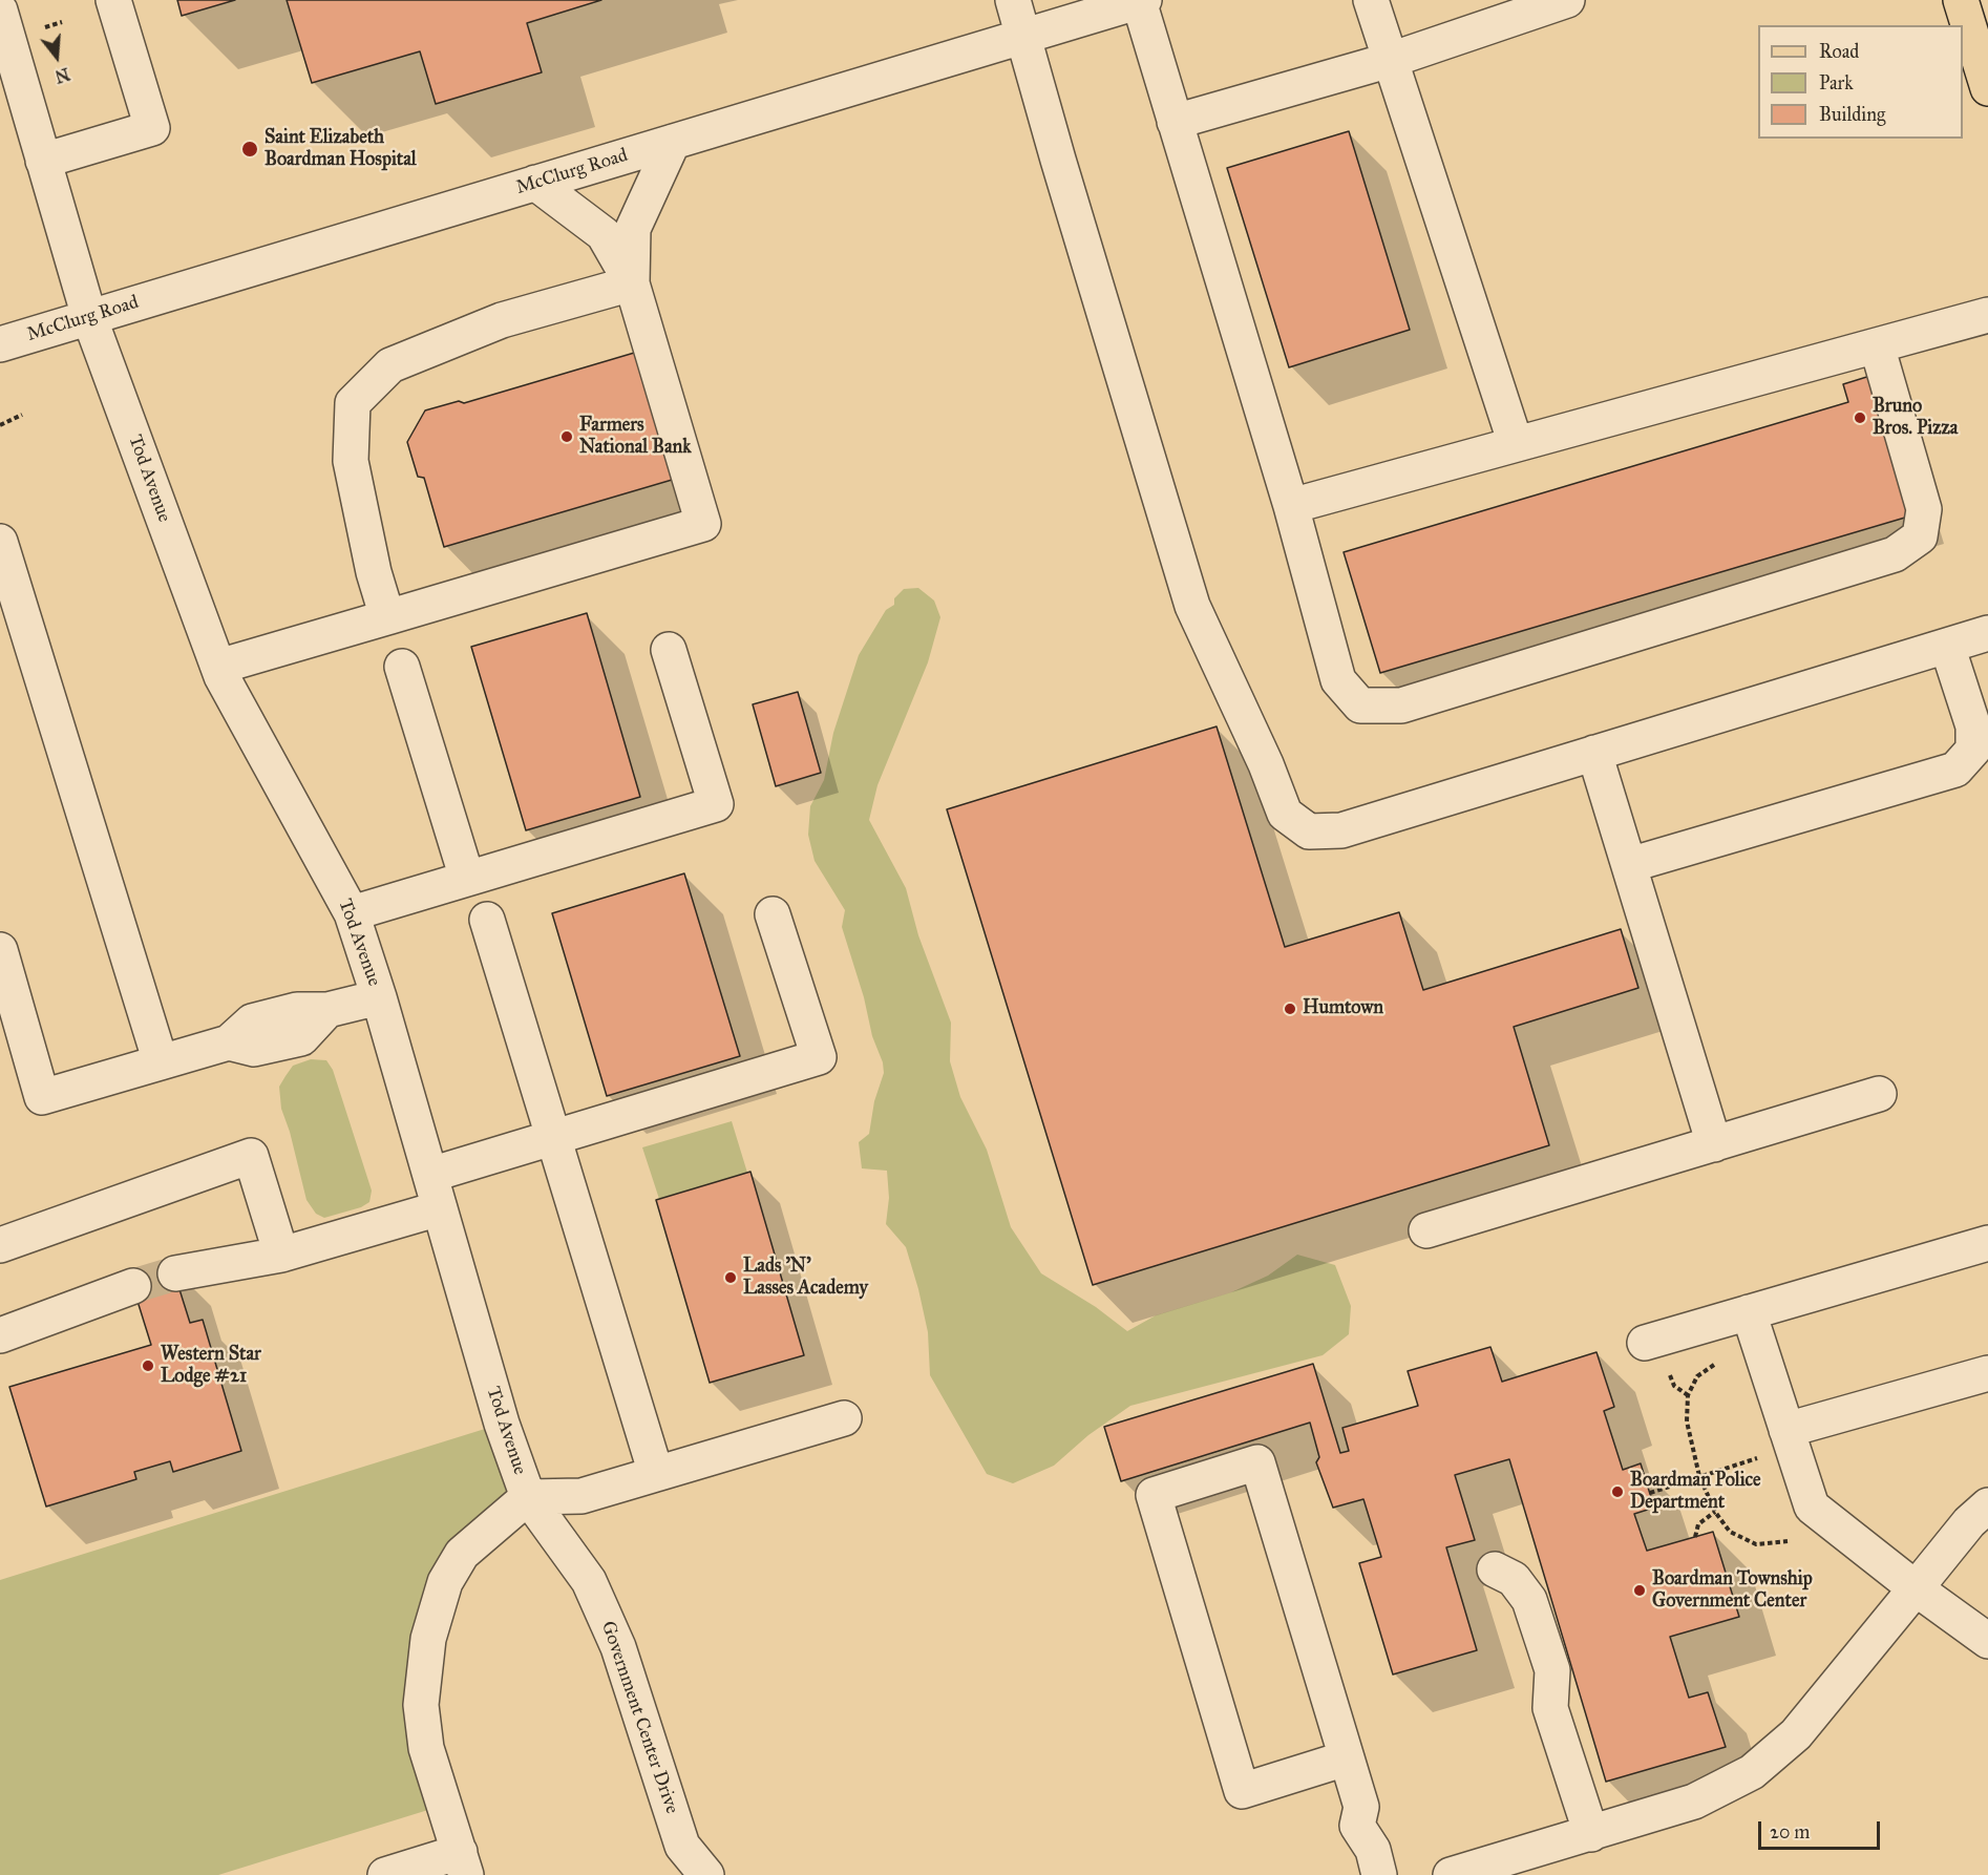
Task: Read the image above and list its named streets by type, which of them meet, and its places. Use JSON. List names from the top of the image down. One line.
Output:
{"streets":{"street":["McClurg Road","Tod Avenue","Government Center Drive"]},"crossings":[["McClurg Road","Tod Avenue"],["Tod Avenue","Government Center Drive"]],"places":["Saint Elizabeth Boardman Hospital","Bruno Bros. Pizza","Farmers National Bank","Humtown","Lads 'N' Lasses Academy","Western Star Lodge #21","Boardman Police Department","Boardman Township Government Center"],"legend":["Road","Park","Building"],"scale_bar":"20 m","north":"bottom"}
